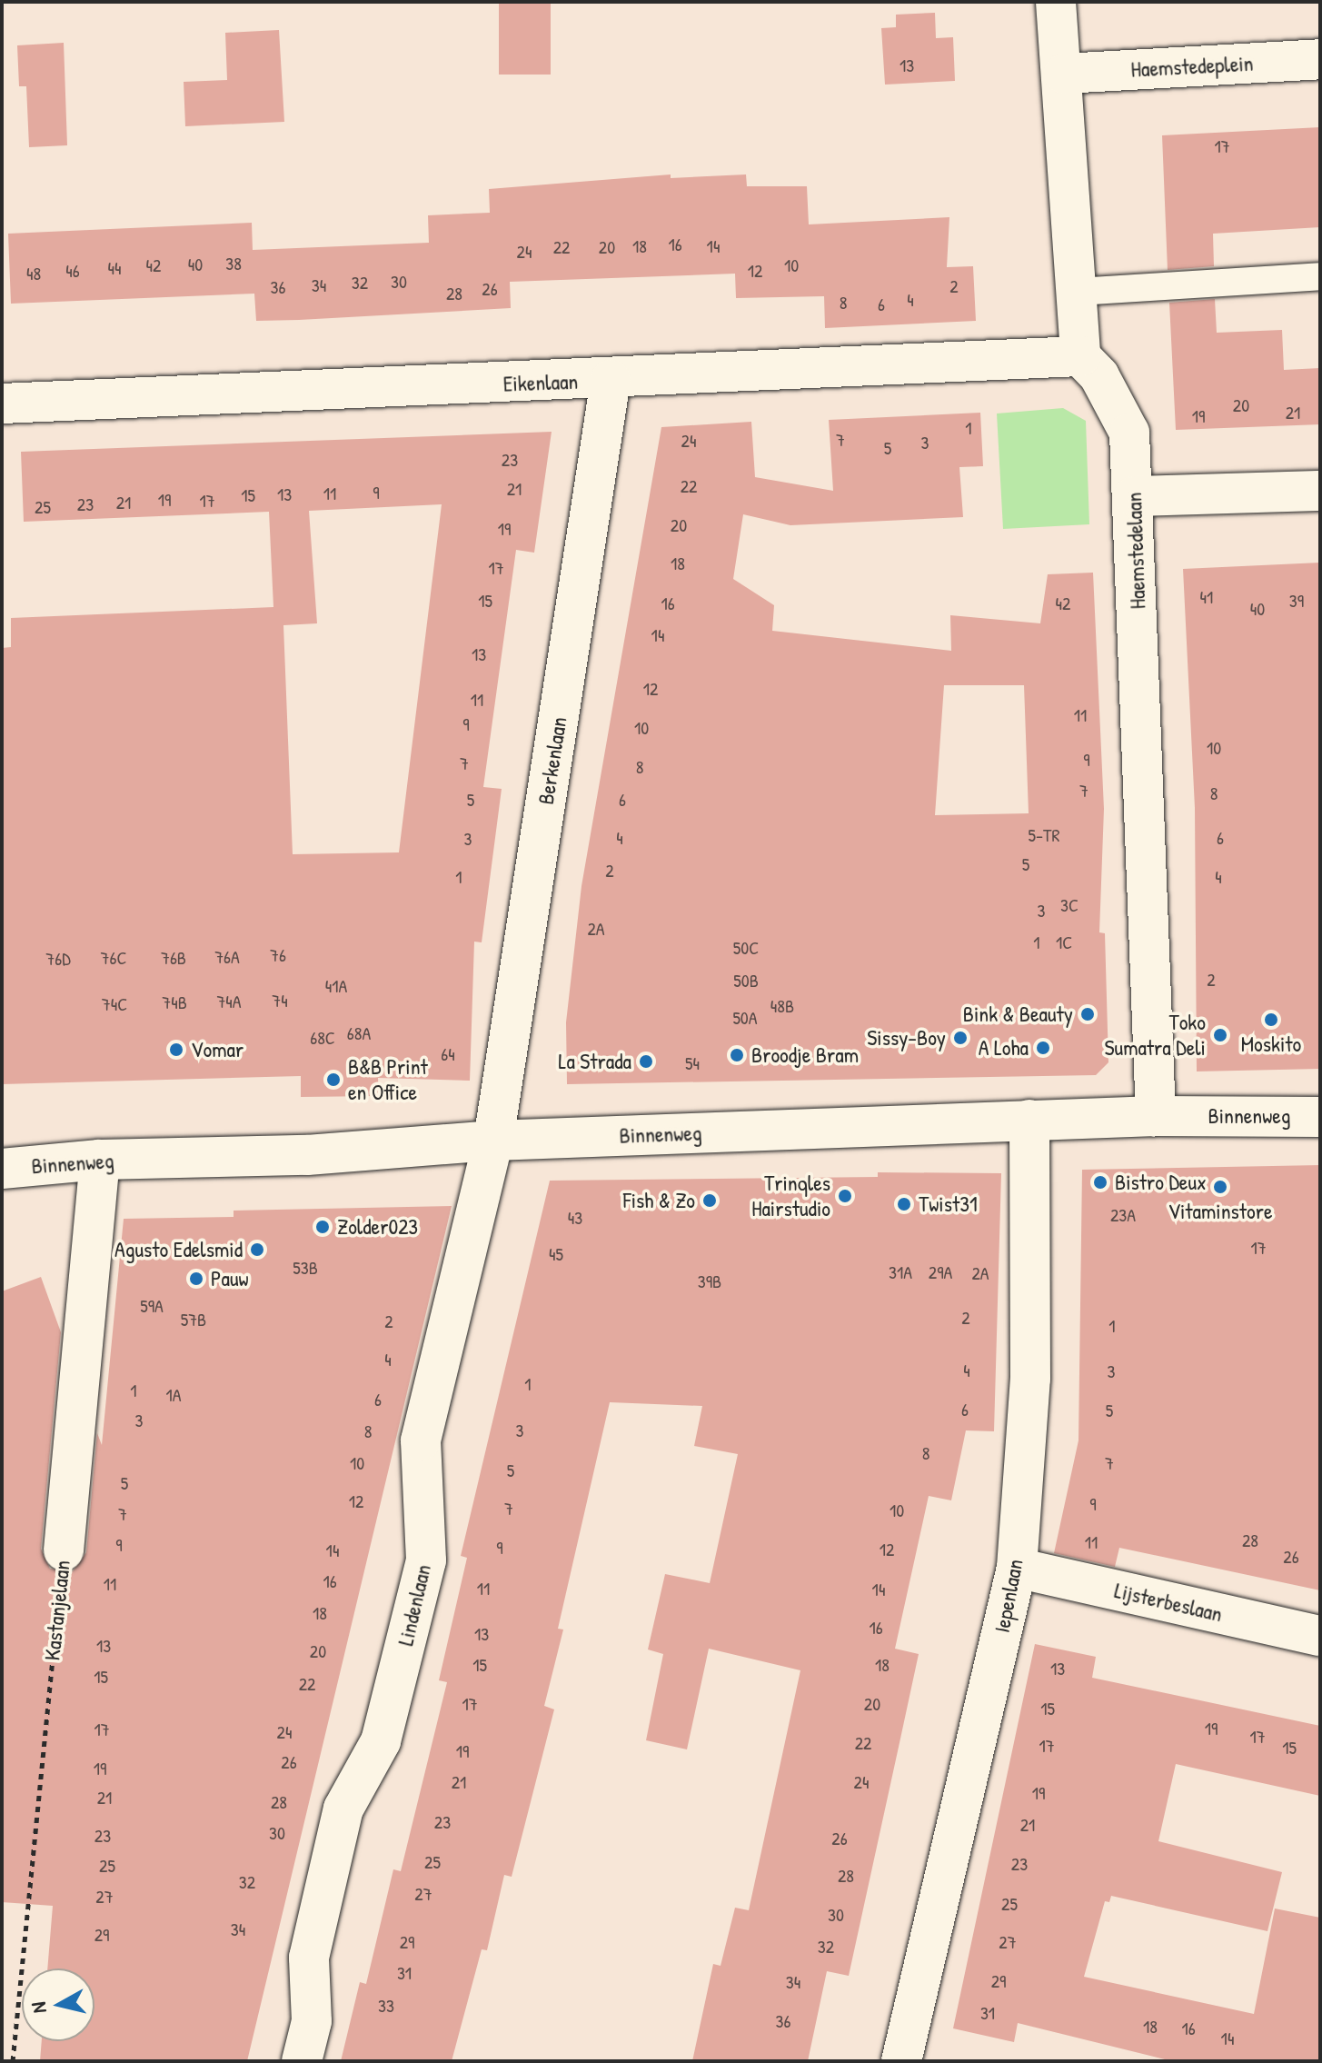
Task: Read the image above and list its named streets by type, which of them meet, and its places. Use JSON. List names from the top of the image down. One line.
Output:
{"streets":{"street":["Haemstedeplein","Eikenlaan","Haemstedelaan","Berkenlaan","Binnenweg","Iepenlaan","Lijsterbeslaan","Lindenlaan","Kastanjelaan"]},"crossings":[["Eikenlaan","Haemstedelaan"],["Eikenlaan","Berkenlaan"],["Haemstedelaan","Binnenweg"],["Berkenlaan","Binnenweg"],["Berkenlaan","Lindenlaan"],["Binnenweg","Iepenlaan"],["Binnenweg","Lindenlaan"],["Binnenweg","Kastanjelaan"],["Iepenlaan","Lijsterbeslaan"]],"places":["Bink & Beauty","Moskito","Toko Sumatra Deli","Sissy-Boy","A Loha","Vomar","Broodje Bram","La Strada","B&B Print en Office","Bistro Deux","Vitaminstore","Trinqles Hairstudio","Fish & Zo","Twist31","Zolder023","Agusto Edelsmid","Pauw"],"house_numbers":["13","17","16","18","14","22","20","24","38","40","42","10","44","46","12","48","30","32","34","2","36","26","28","4","8","6","20","21","19","1","7","24","3","5","23","22","21","9","11","13","15","19","17","21","23","25","20","19","18","17","41","15","39","16","42","40","14","13","12","11","11","9","10","10","9","7","8","7","8","5","6","5-TR","4","6","3","5","2","1","4","3C","3","2A","1","1C","50C","76","76A","76C","76B","76D","2","50B","41A","74","74A","74B","74C","48B","50A","68A","68C","64","54","23A","43","17","45","53B","31A","29A","2A","39B","59A","2","57B","2","1","4","4","3","1","1","1A","6","6","5","3","3","8","8","10","7","5","5","12","9","7","10","7","28","11","9","9","12","14","26","16","11","11","14","18","16","13","13","20","15","18","13","15","22","17","20","15","19","17","24","17","22","17","15","19","26","19","21","24","19","21","28","23","21","30","23","26","25","23","25","28","32","27","27","25","30","34","29","29","27","32","31","29","34","33","31","36","18","16","14"],"north":"left"}
